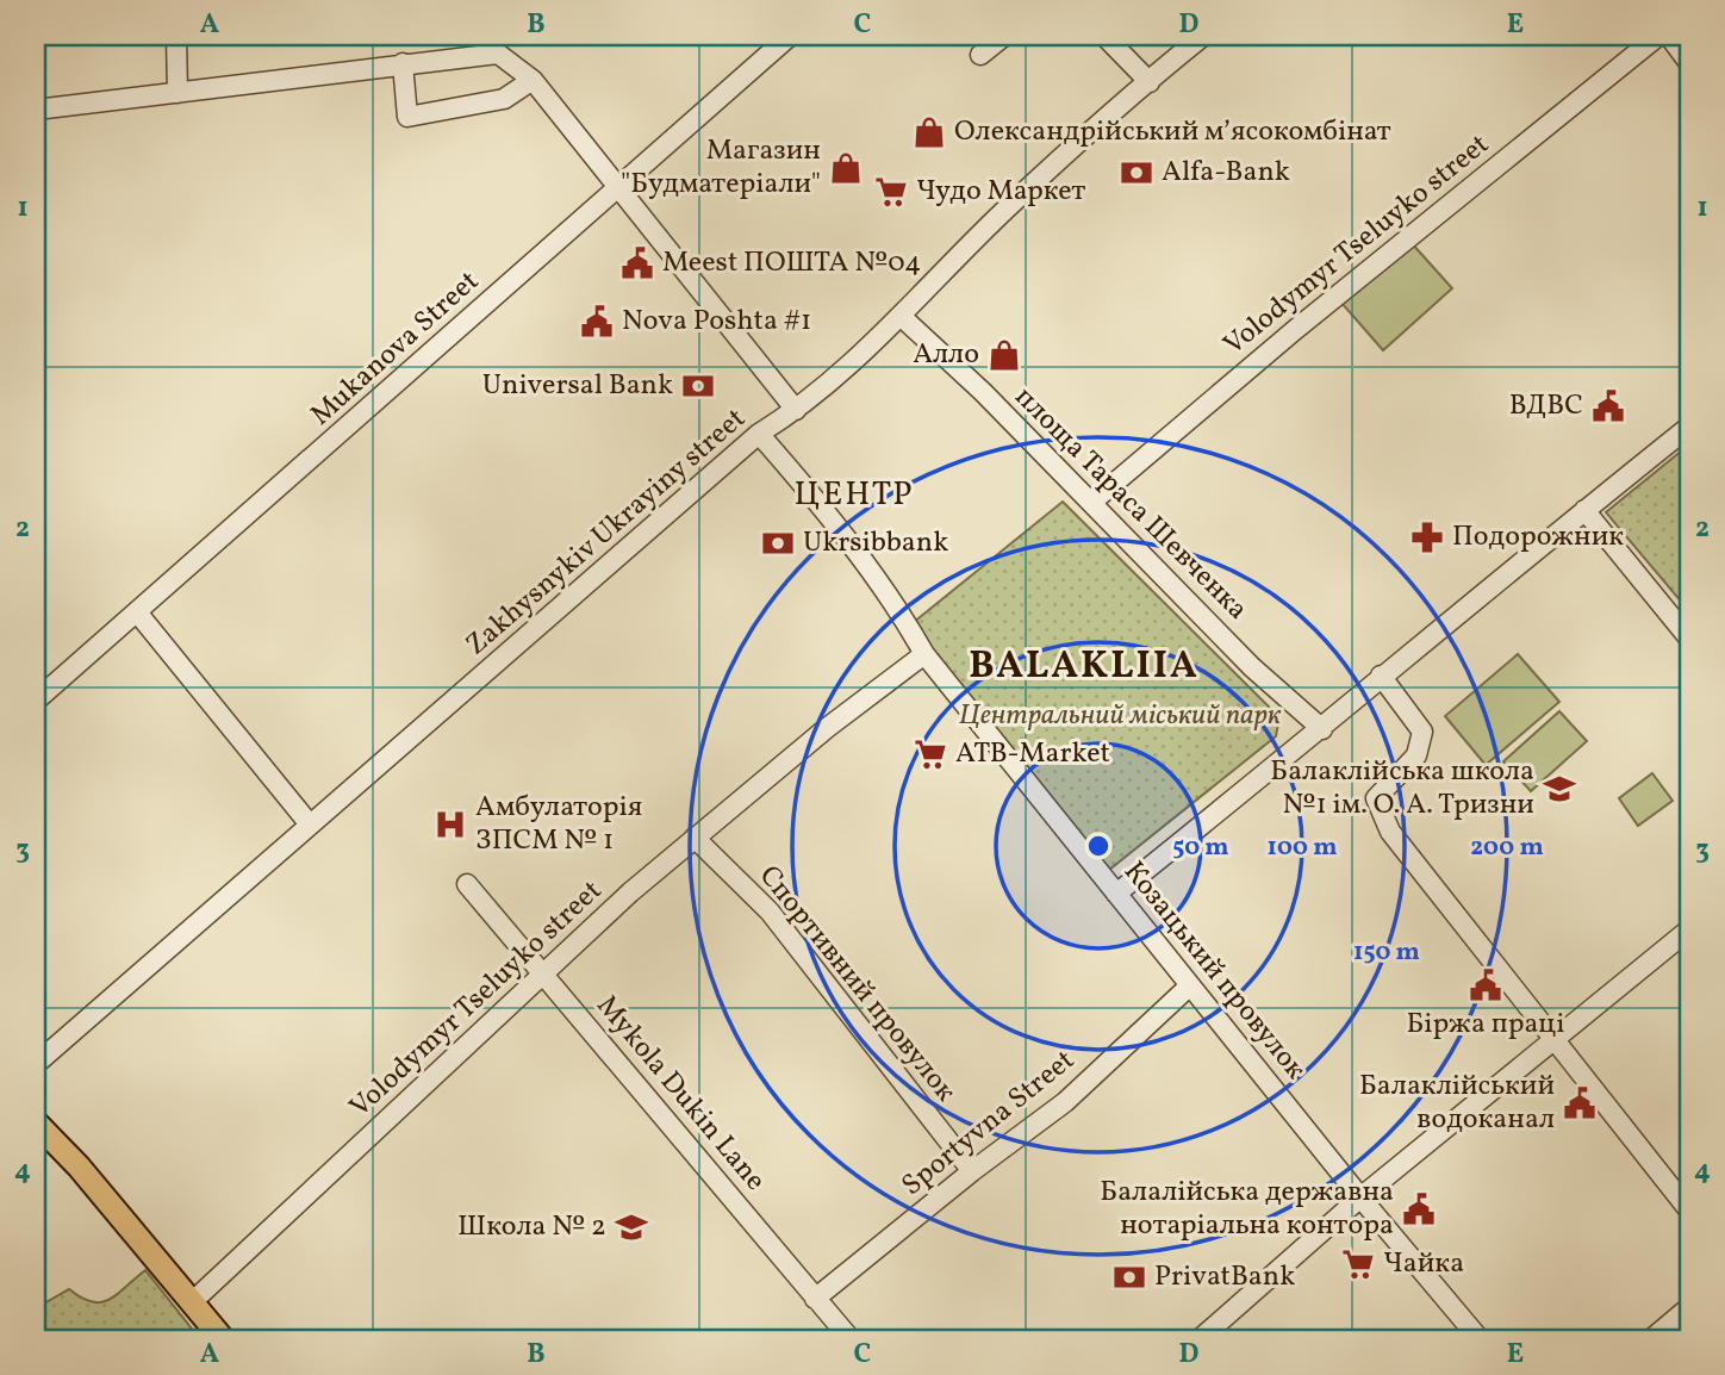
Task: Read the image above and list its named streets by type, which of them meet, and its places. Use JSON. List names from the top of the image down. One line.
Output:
{"streets":{"street":["Volodymyr Tseluyko street","Mukanova Street","площа Тараса Шевченка","Zakhysnykiv Ukrayiny street","Козацький провулок","Спортивний провулок","Mykola Dukin Lane","Sportyvna Street"]},"crossings":[["Volodymyr Tseluyko street","площа Тараса Шевченка"],["Volodymyr Tseluyko street","Козацький провулок"],["Volodymyr Tseluyko street","Спортивний провулок"],["Volodymyr Tseluyko street","Mykola Dukin Lane"],["площа Тараса Шевченка","Zakhysnykiv Ukrayiny street"],["Zakhysnykiv Ukrayiny street","Козацький провулок"],["Козацький провулок","Sportyvna Street"],["Спортивний провулок","Sportyvna Street"],["Mykola Dukin Lane","Sportyvna Street"]],"districts":["ЦЕНТР","BALAKLIIA"],"parks":["Центральний міський парк"],"places":{"shop":["Олександрійський мʼясокомбінат","Магазин \"Будматеріали\"","Алло"],"bank":["Alfa-Bank","Universal Bank","Ukrsibbank","PrivatBank"],"supermarket":["Чудо Маркет","ATB-Market","Чайка"],"public building":["Meest ПОШТА №04","Nova Poshta #1","ВДВС","Біржа праці","Балаклійський водоканал","Балалійська державна нотаріальна контора"],"pharmacy":["Подорожник"],"school or university":["Балаклійська школа №1 ім. О. А. Тризни","Школа № 2"],"hospital":["Амбулаторія ЗПСМ № 1"]},"grid":{"columns":["A","B","C","D","E"],"rows":["1","2","3","4"]},"rings":["50 m","100 m","200 m","150 m"]}
